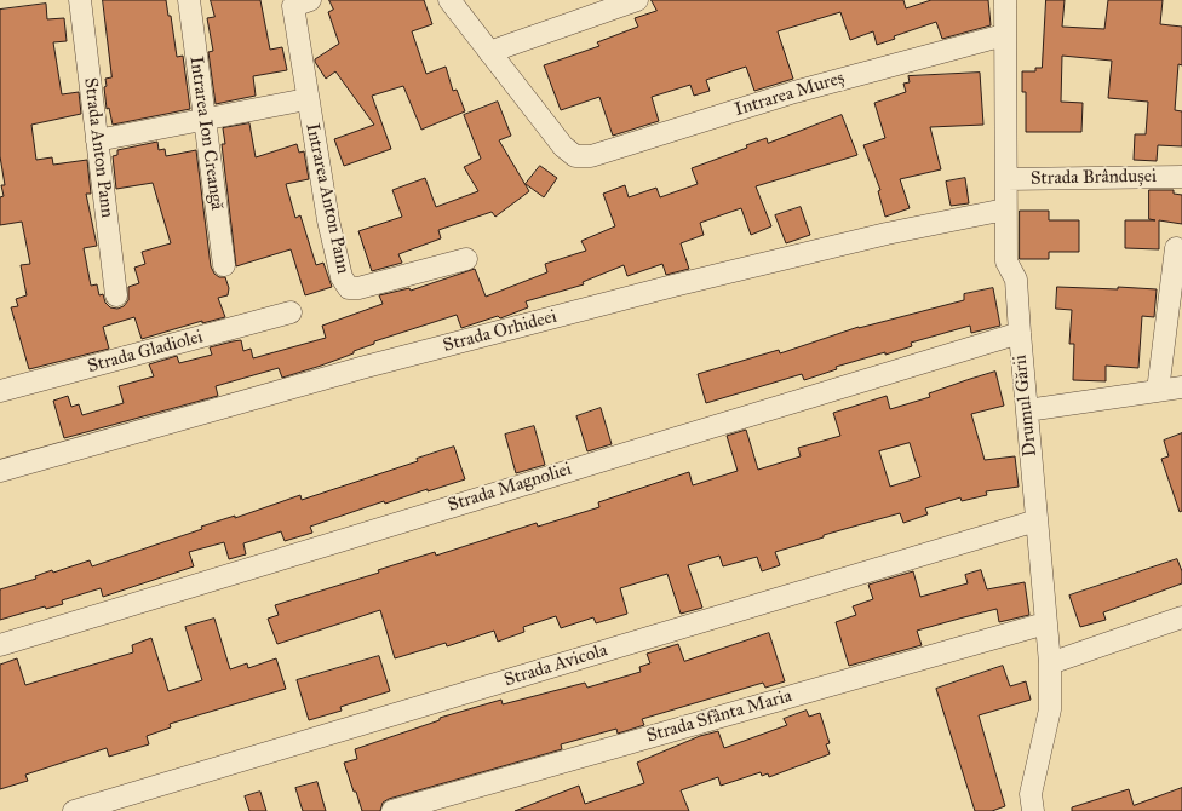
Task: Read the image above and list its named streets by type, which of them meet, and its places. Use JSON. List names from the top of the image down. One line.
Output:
{"streets":{"street":["Intrarea Mureș","Intrarea Ion Creangă","Strada Anton Pann","Strada Brândușei","Intrarea Anton Pann","Strada Orhideei","Strada Gladiolei","Drumul Gării","Strada Magnoliei","Strada Avicola","Strada Sfânta Maria"]},"crossings":[["Intrarea Mureș","Drumul Gării"],["Strada Brândușei","Drumul Gării"],["Strada Orhideei","Drumul Gării"],["Drumul Gării","Strada Magnoliei"],["Drumul Gării","Strada Avicola"],["Drumul Gării","Strada Sfânta Maria"]]}
